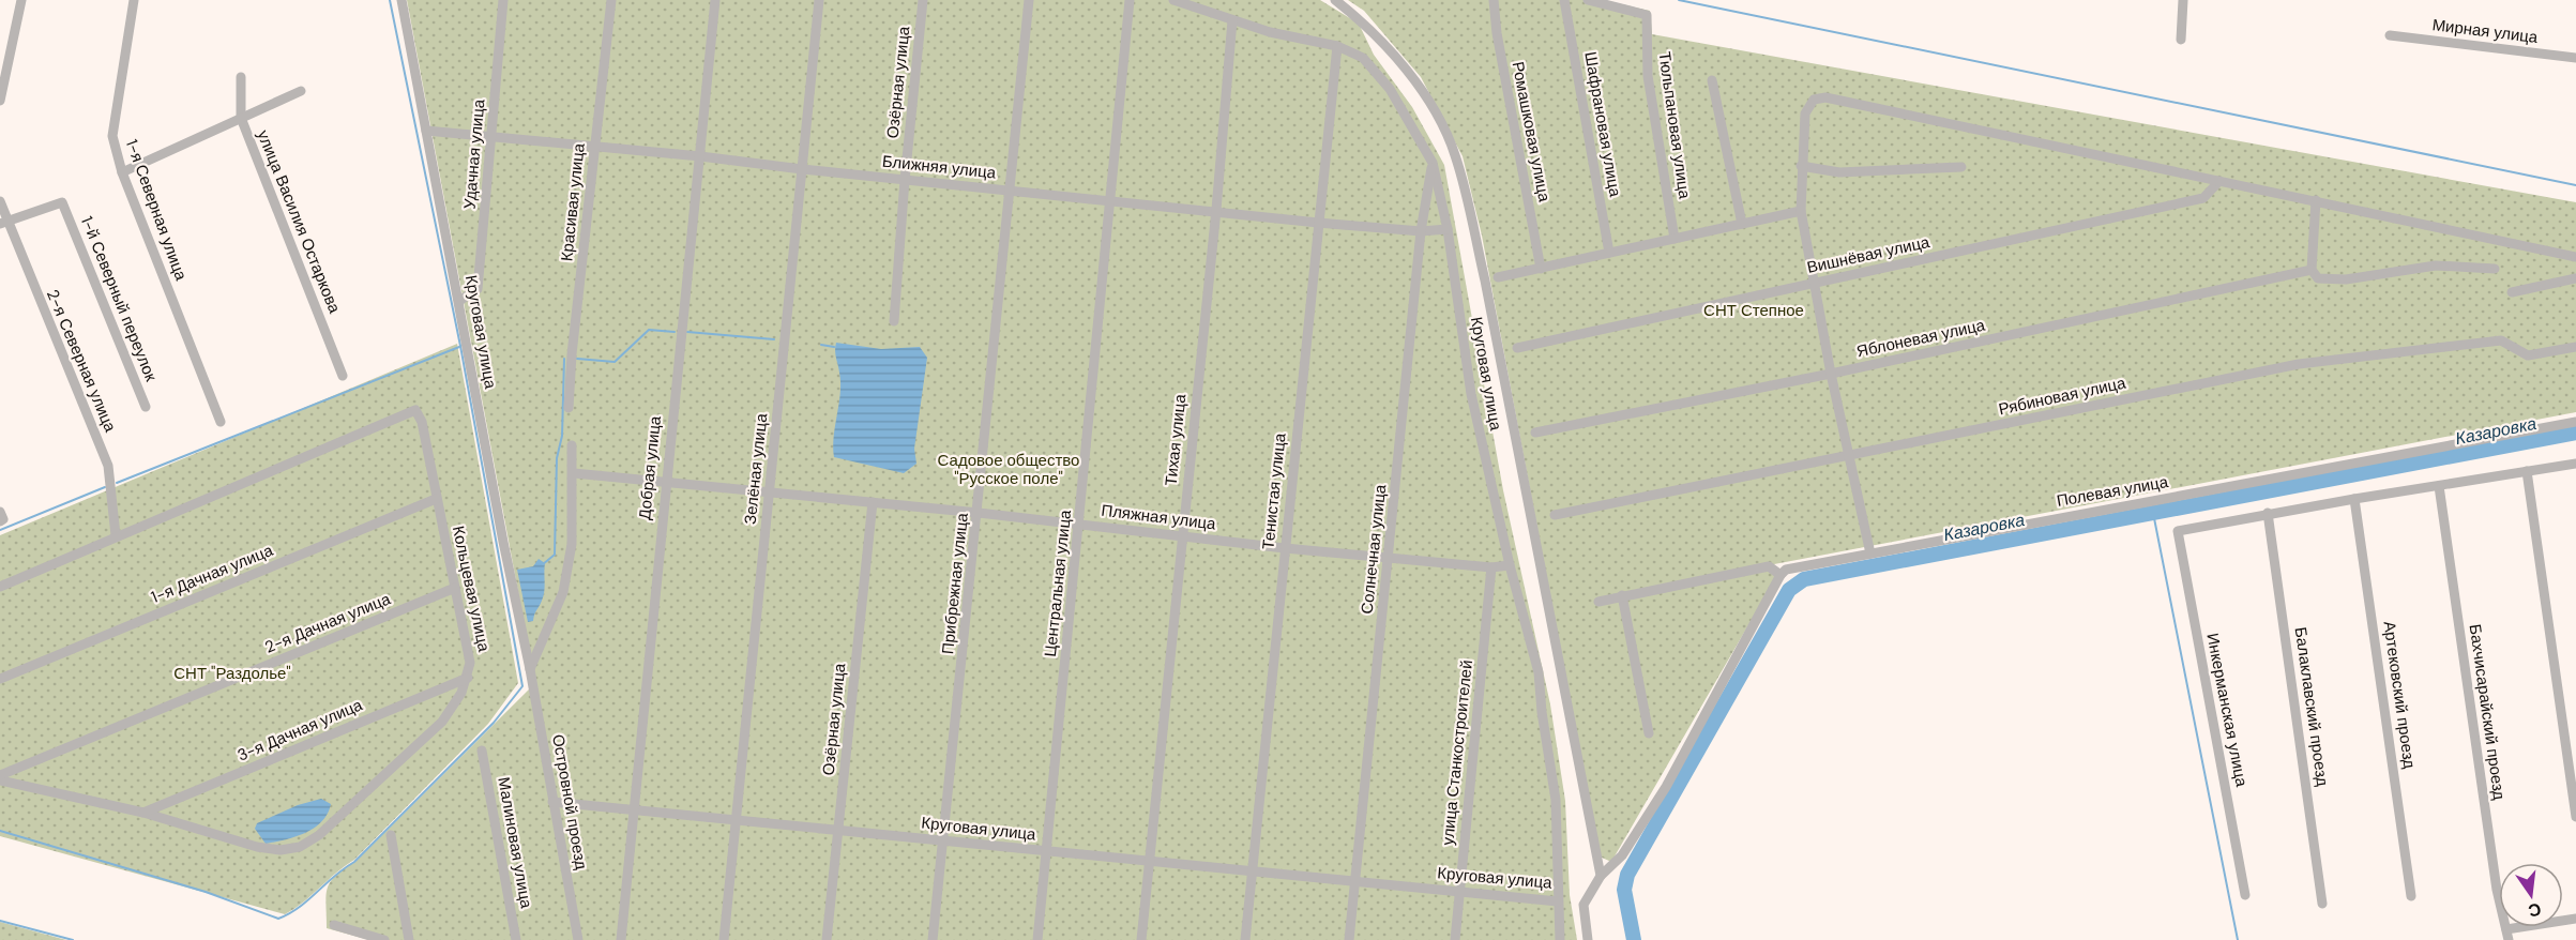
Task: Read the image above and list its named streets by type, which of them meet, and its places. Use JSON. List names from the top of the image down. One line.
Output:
{"streets":{"street":["Мирная улица","Озёрная улица","Шафрановая улица","Тюльпановая улица","Ромашковая улица","Удачная улица","Ближняя улица","Красивая улица","1-я Северная улица","улица Василия Остаркова","Вишнёвая улица","1-й Северный переулок","Круговая улица","Яблоневая улица","2-я Северная улица","Рябиновая улица","Тихая улица","Добрая улица","Зелёная улица","Тенистая улица","Полевая улица","Пляжная улица","Солнечная улица","1-я Дачная улица","Прибрежная улица","Центральная улица","Кольцевая улица","2-я Дачная улица","Артековский проезд","Балаклавский проезд","Инкерманская улица","Бахчисарайский проезд","3-я Дачная улица","улица Станкостроителей","Островной проезд","Малиновая улица"]},"crossings":[["Озёрная улица","Ближняя улица"],["Озёрная улица","Круговая улица"],["Озёрная улица","Пляжная улица"],["Удачная улица","Ближняя улица"],["Удачная улица","Круговая улица"],["Ближняя улица","Красивая улица"],["Ближняя улица","Круговая улица"],["Ближняя улица","Тихая улица"],["Ближняя улица","Добрая улица"],["Ближняя улица","Зелёная улица"],["Ближняя улица","Тенистая улица"],["Ближняя улица","Солнечная улица"],["Ближняя улица","Прибрежная улица"],["Ближняя улица","Центральная улица"],["1-й Северный переулок","2-я Северная улица"],["Круговая улица","Тихая улица"],["Круговая улица","Добрая улица"],["Круговая улица","Зелёная улица"],["Круговая улица","Тенистая улица"],["Круговая улица","Пляжная улица"],["Круговая улица","Солнечная улица"],["Круговая улица","Прибрежная улица"],["Круговая улица","Центральная улица"],["Круговая улица","улица Станкостроителей"],["Круговая улица","Островной проезд"],["2-я Северная улица","Кольцевая улица"],["Тихая улица","Пляжная улица"],["Добрая улица","Пляжная улица"],["Зелёная улица","Пляжная улица"],["Тенистая улица","Пляжная улица"],["Пляжная улица","Солнечная улица"],["Пляжная улица","Прибрежная улица"],["Пляжная улица","Центральная улица"],["Пляжная улица","улица Станкостроителей"],["1-я Дачная улица","Кольцевая улица"],["Кольцевая улица","2-я Дачная улица"],["Кольцевая улица","3-я Дачная улица"],["Балаклавский проезд","Инкерманская улица"]],"water":["Казаровка"],"parks":["СНТ Степное","Садовое общество \"Русское поле\"","СНТ \"Раздолье\""],"north":"bottom"}
